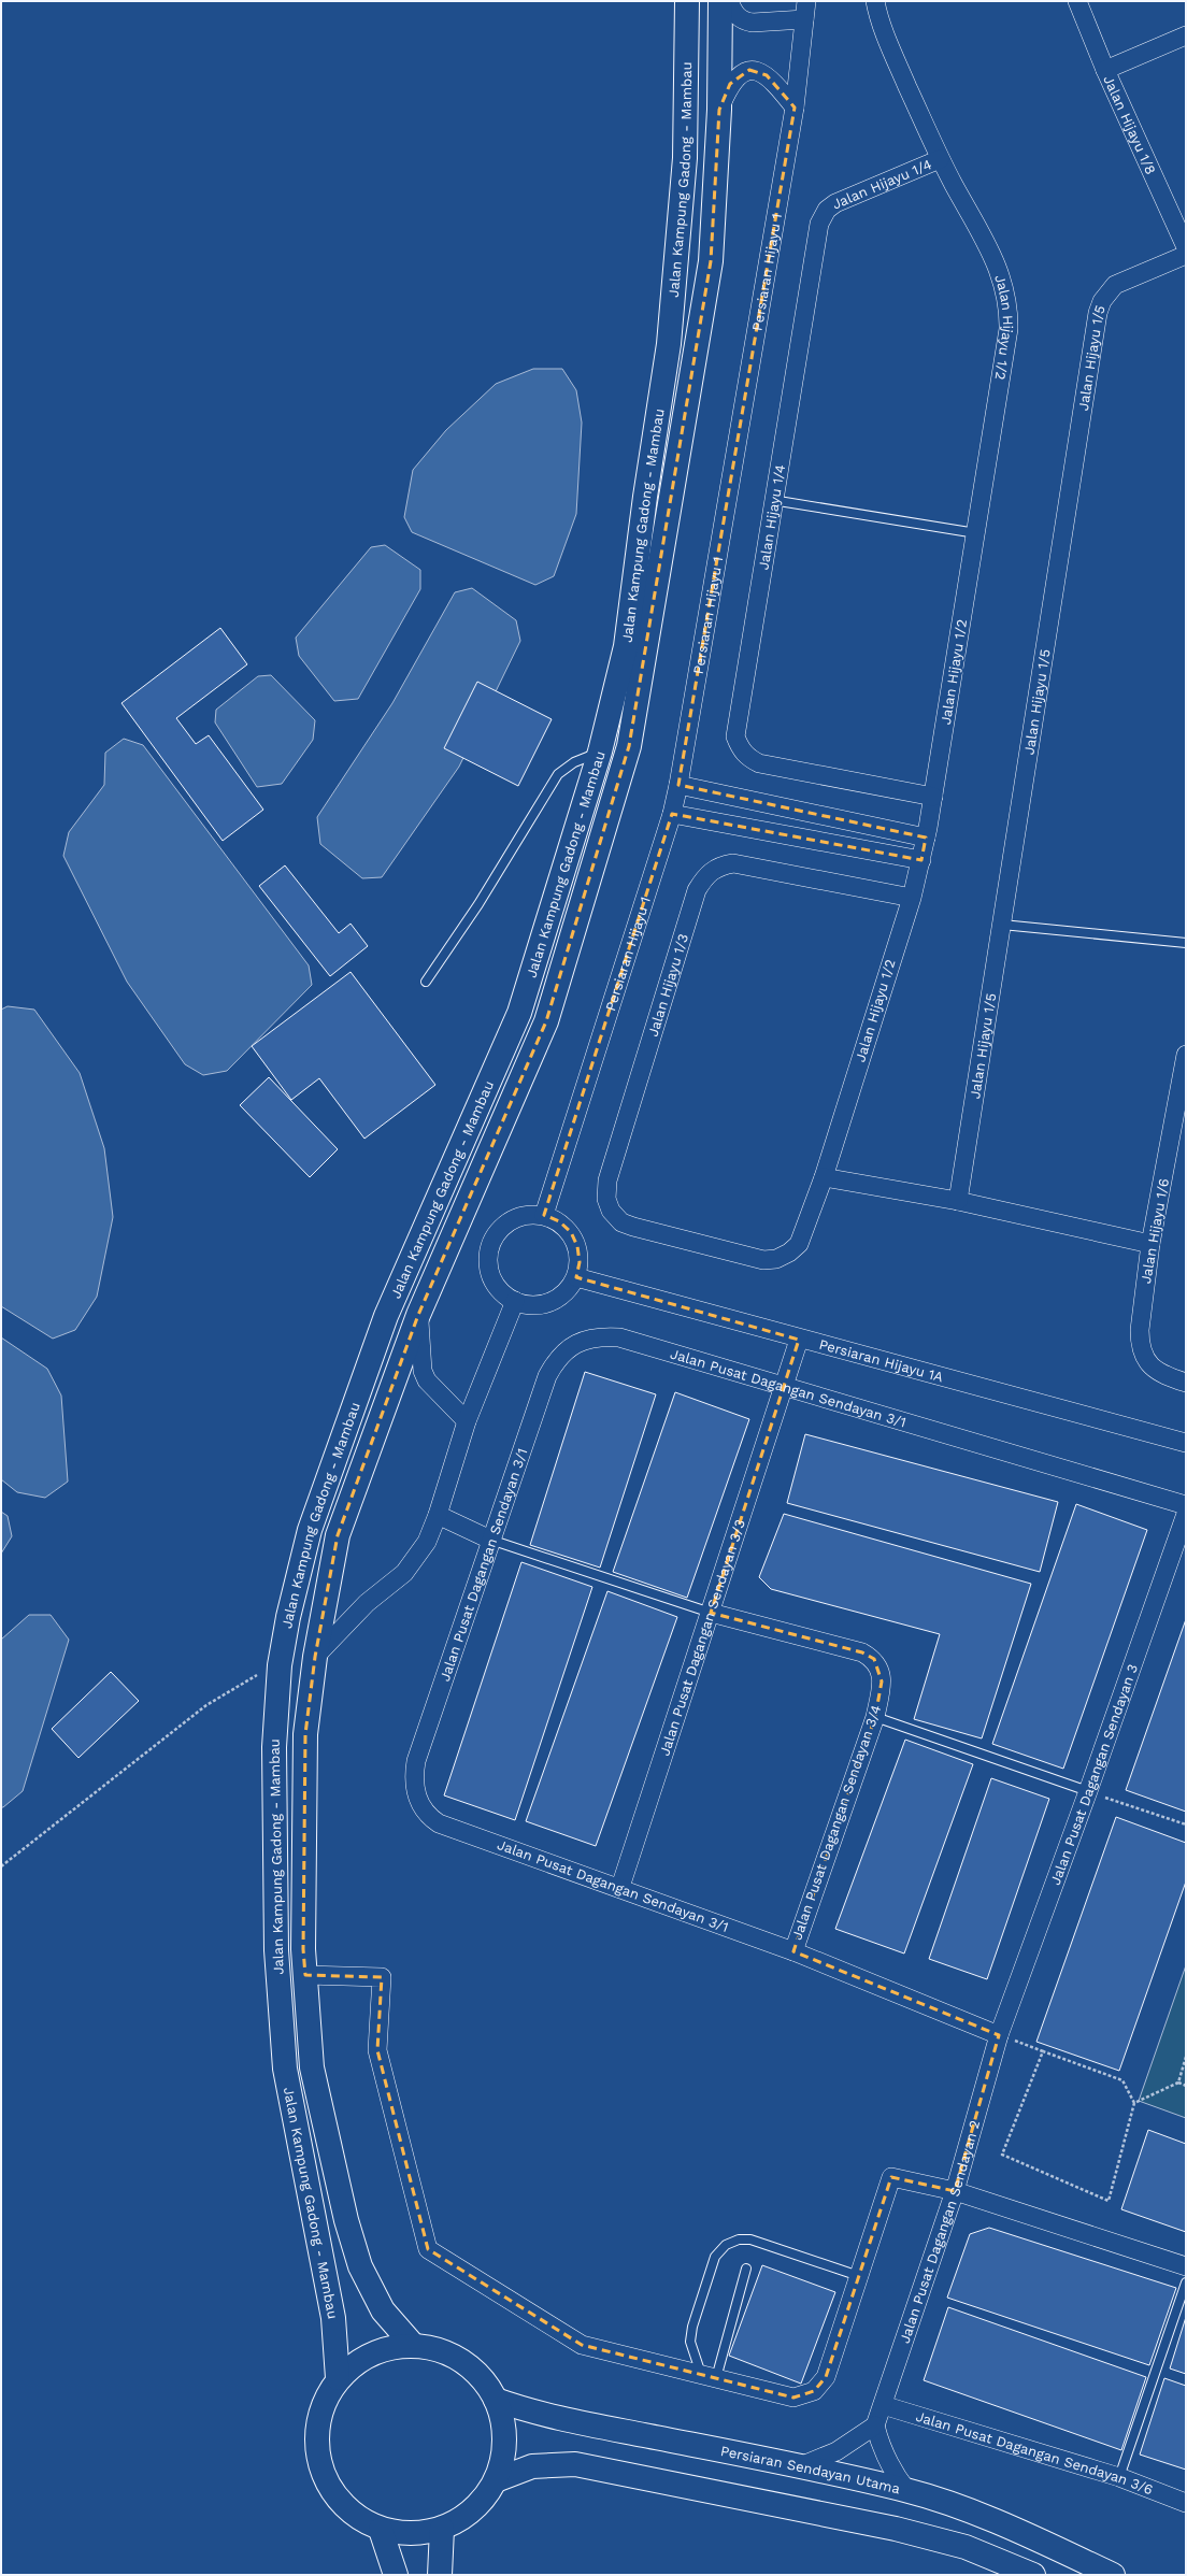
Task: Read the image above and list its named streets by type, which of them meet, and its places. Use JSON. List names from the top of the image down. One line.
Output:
{"streets":{"main road":["Jalan Kampung Gadong - Mambau","Persiaran Sendayan Utama"],"street":["Jalan Hijayu 1/8","Jalan Hijayu 1/4","Persiaran Hijayu 1","Jalan Hijayu 1/2","Jalan Hijayu 1/5","Jalan Hijayu 1/3","Jalan Hijayu 1/6","Persiaran Hijayu 1A","Jalan Pusat Dagangan Sendayan 3/1","Jalan Pusat Dagangan Sendayan 3/3","Jalan Pusat Dagangan Sendayan 3","Jalan Pusat Dagangan Sendayan 3/4","Jalan Pusat Dagangan Sendayan 2","Jalan Pusat Dagangan Sendayan 3/6"]},"crossings":[["Jalan Hijayu 1/4","Jalan Hijayu 1/2"],["Persiaran Hijayu 1","Persiaran Hijayu 1A"],["Jalan Hijayu 1/2","Jalan Hijayu 1/3"],["Persiaran Hijayu 1A","Jalan Pusat Dagangan Sendayan 3/3"],["Jalan Pusat Dagangan Sendayan 3/1","Jalan Pusat Dagangan Sendayan 3/3"],["Jalan Pusat Dagangan Sendayan 3/1","Jalan Pusat Dagangan Sendayan 3"],["Jalan Pusat Dagangan Sendayan 3/1","Jalan Pusat Dagangan Sendayan 3/4"],["Jalan Pusat Dagangan Sendayan 3/1","Jalan Pusat Dagangan Sendayan 2"],["Jalan Pusat Dagangan Sendayan 3/3","Jalan Pusat Dagangan Sendayan 3/4"],["Jalan Pusat Dagangan Sendayan 3","Jalan Pusat Dagangan Sendayan 2"],["Jalan Pusat Dagangan Sendayan 2","Jalan Pusat Dagangan Sendayan 3/6"]]}
